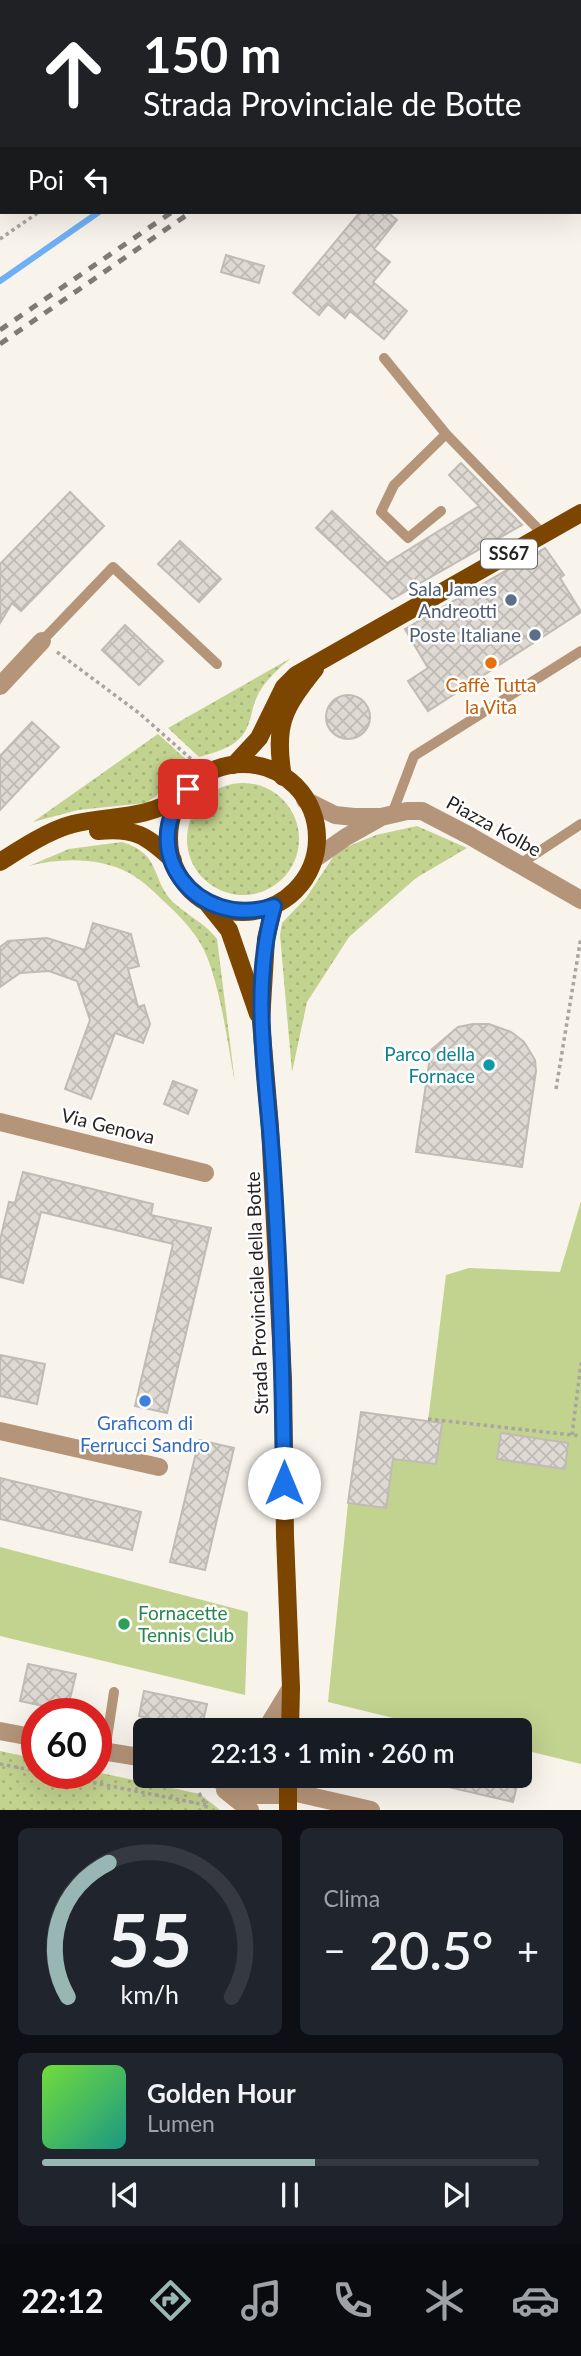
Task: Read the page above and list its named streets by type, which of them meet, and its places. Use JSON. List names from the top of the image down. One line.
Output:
{"streets":{"main road":["SS67","Strada Provinciale della Botte"],"street":["Piazza Kolbe","Via Genova"]},"crossings":[["SS67","Piazza Kolbe"]],"places":["Sala James Andreotti","Poste Italiane","Caffè Tutta la Vita","Parco della Fornace","Graficom di Ferrucci Sandro","Fornacette Tennis Club"],"page":{"turn":["150 m","Strada Provinciale de Botte"],"then":"Poi","limit":"60","trip":"22:13 · 1 min · 260 m","tile":"Clima","heat":["−","20.5°","+"],"song":["Golden Hour","Lumen"],"tabs":"22:12","gauge":["55","km/h"]}}
